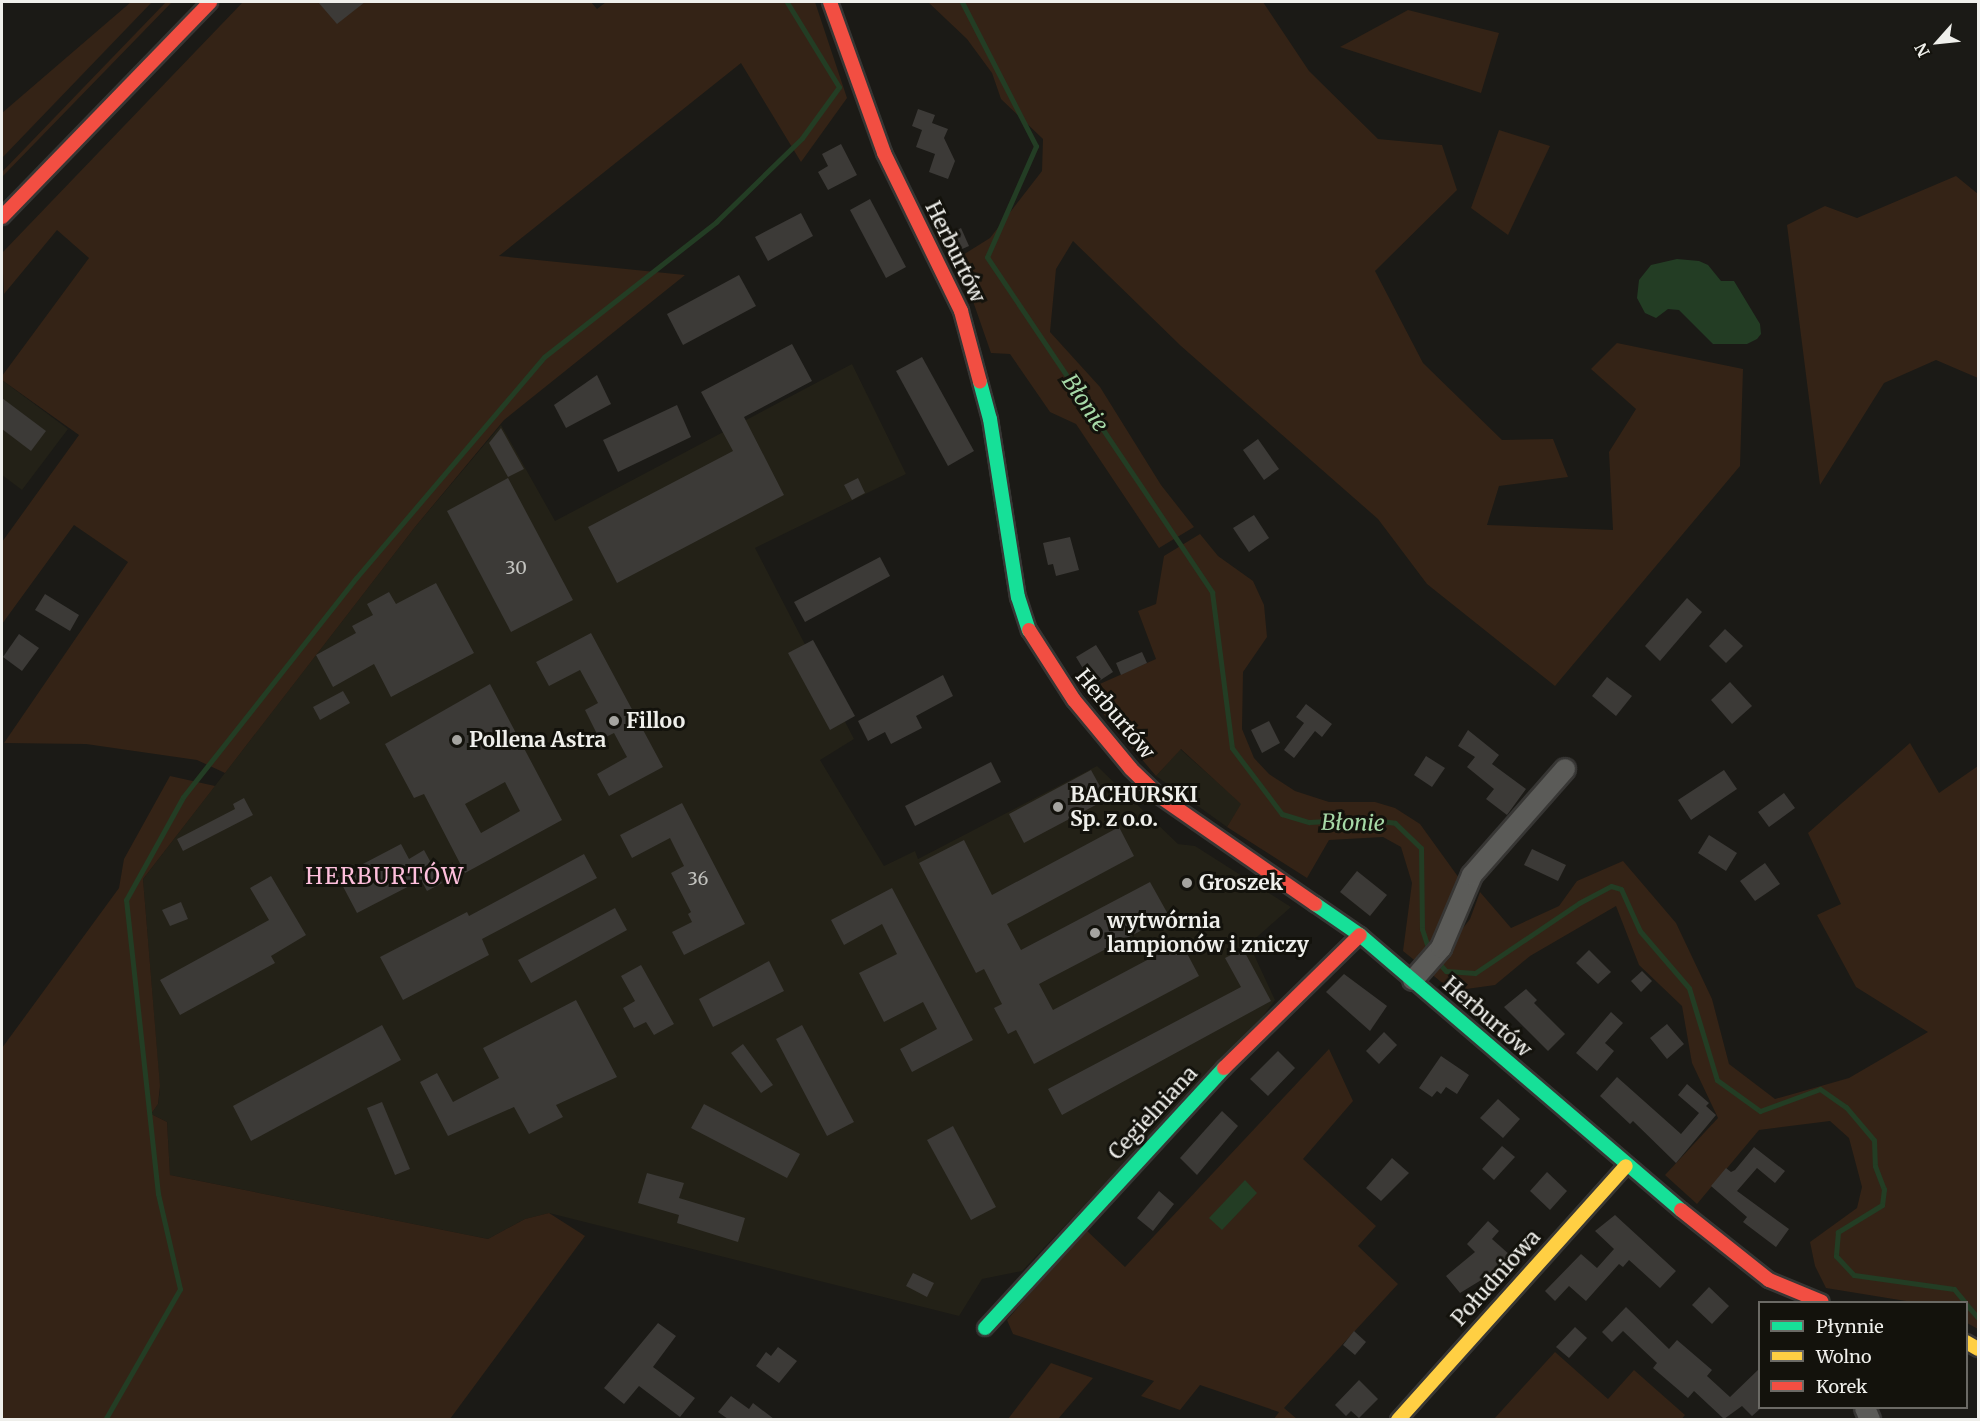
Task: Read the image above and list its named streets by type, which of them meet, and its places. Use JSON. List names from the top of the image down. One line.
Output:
{"streets":{"street":["Herburtów","Cegielniana","Południowa"]},"crossings":[["Herburtów","Cegielniana"],["Herburtów","Południowa"]],"districts":["HERBURTÓW"],"water":["Błonie"],"places":["Filloo","Pollena Astra","BACHURSKI Sp. z o.o.","Groszek","wytwórnia lampionów i zniczy"],"house_numbers":["30","36"],"legend":["Płynnie","Wolno","Korek"],"north":"bottom left"}
